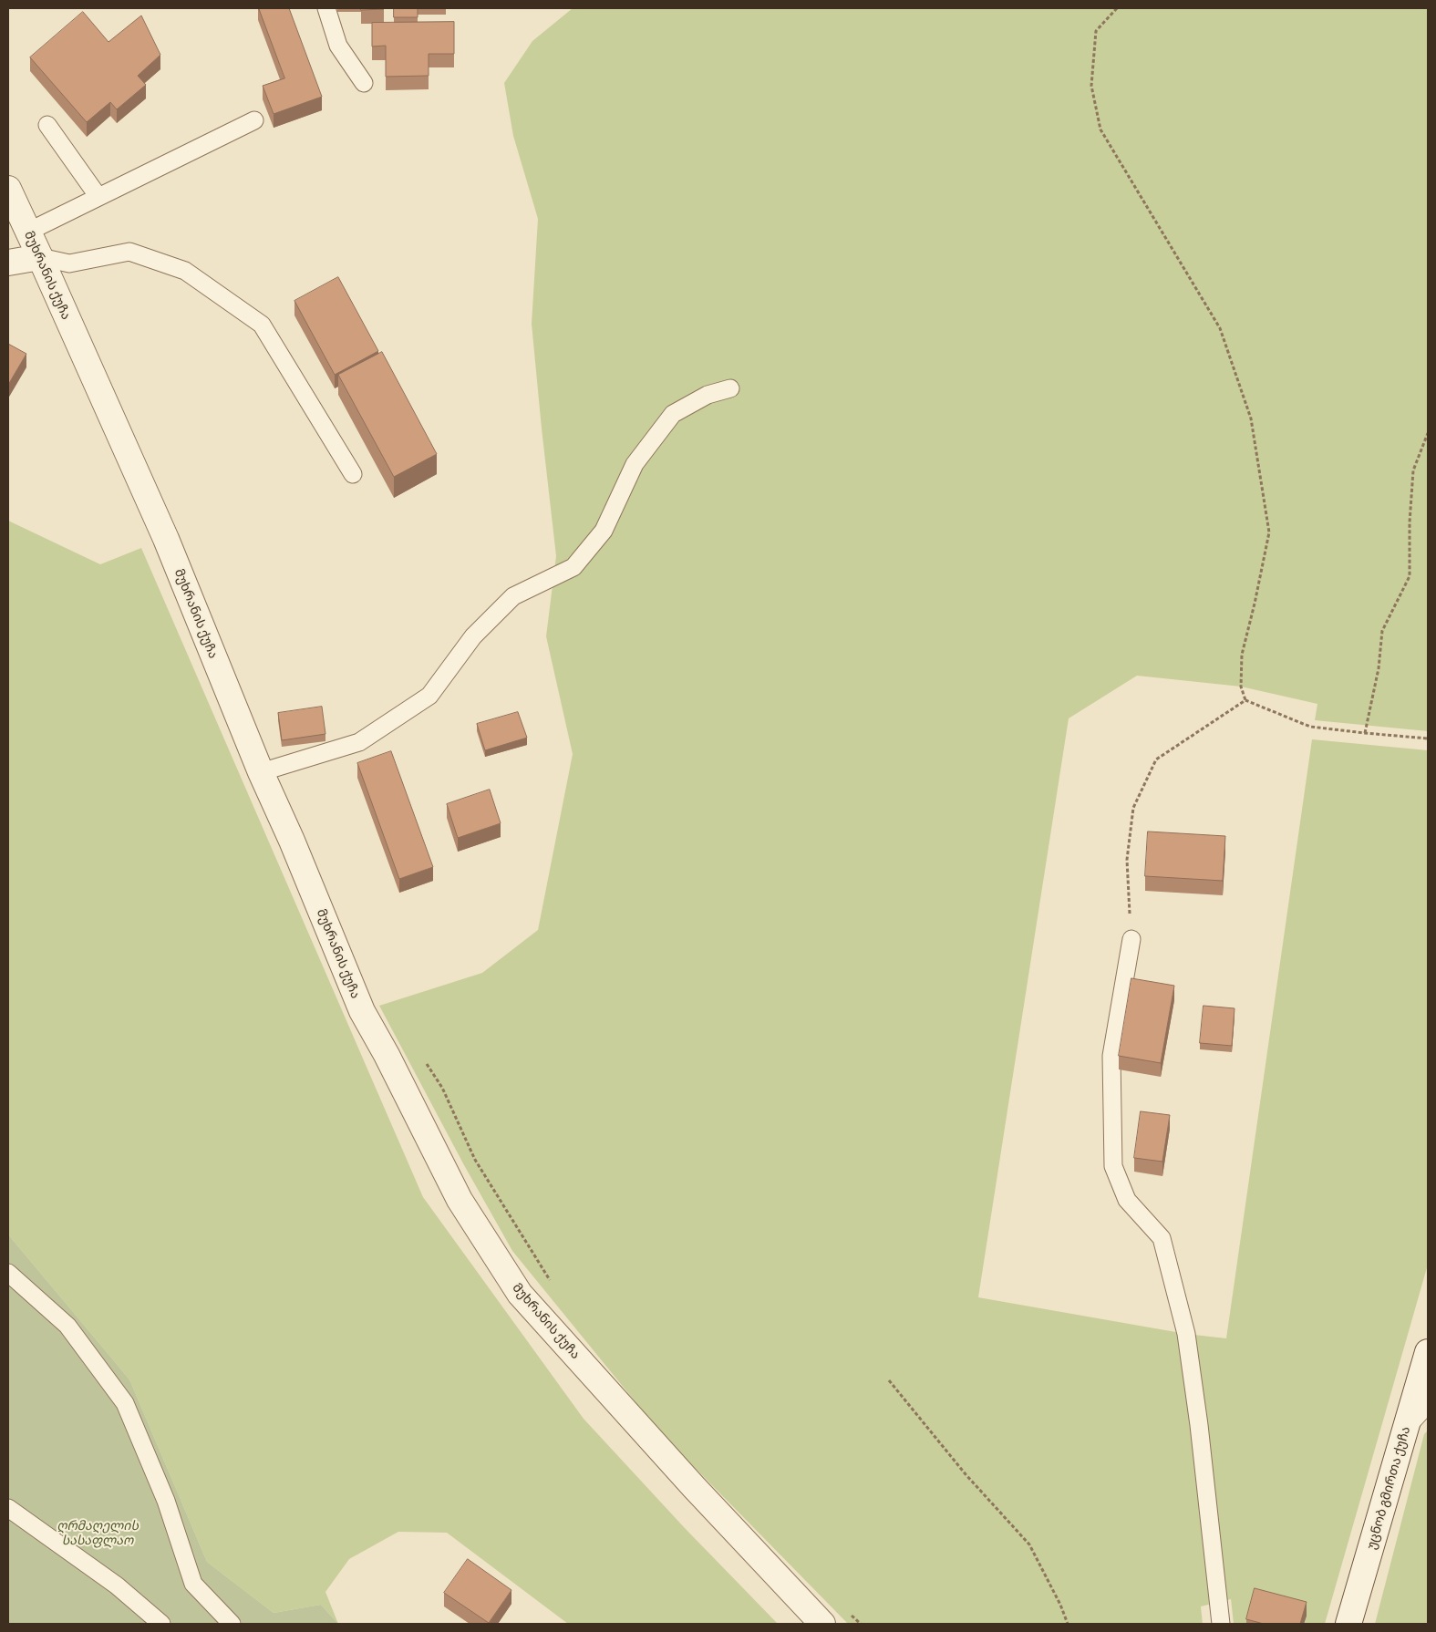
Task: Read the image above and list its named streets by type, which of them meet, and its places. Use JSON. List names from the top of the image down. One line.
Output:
{"streets":{"street":["მუხრანის ქუჩა","უცნობ გმირთა ქუჩა"]},"parks":["ღრმაღელის სასაფლაო"]}
